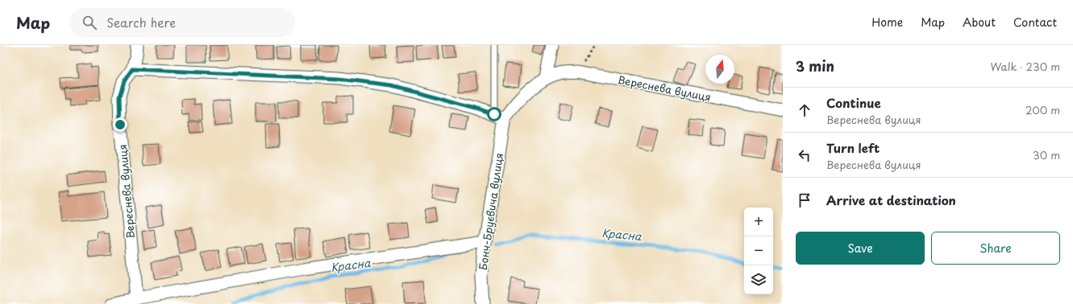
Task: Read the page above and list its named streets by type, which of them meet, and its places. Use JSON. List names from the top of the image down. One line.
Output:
{"streets":{"street":["Вереснева вулиця","Бонч-Бруєвича вулиця"]},"crossings":[["Вереснева вулиця","Бонч-Бруєвича вулиця"]],"water":["Красна"],"north":"top","page":{"header":"Map","search":"Search here","nav":["Home","Map","About","Contact"],"heading":["3 min","Walk · 230 m"],"list":[["Continue","Вереснева вулиця","200 m"],["Turn left","Вереснева вулиця","30 m"],"Arrive at destination"],"map_buttons":["+","−"],"buttons":["Save","Share"]}}
